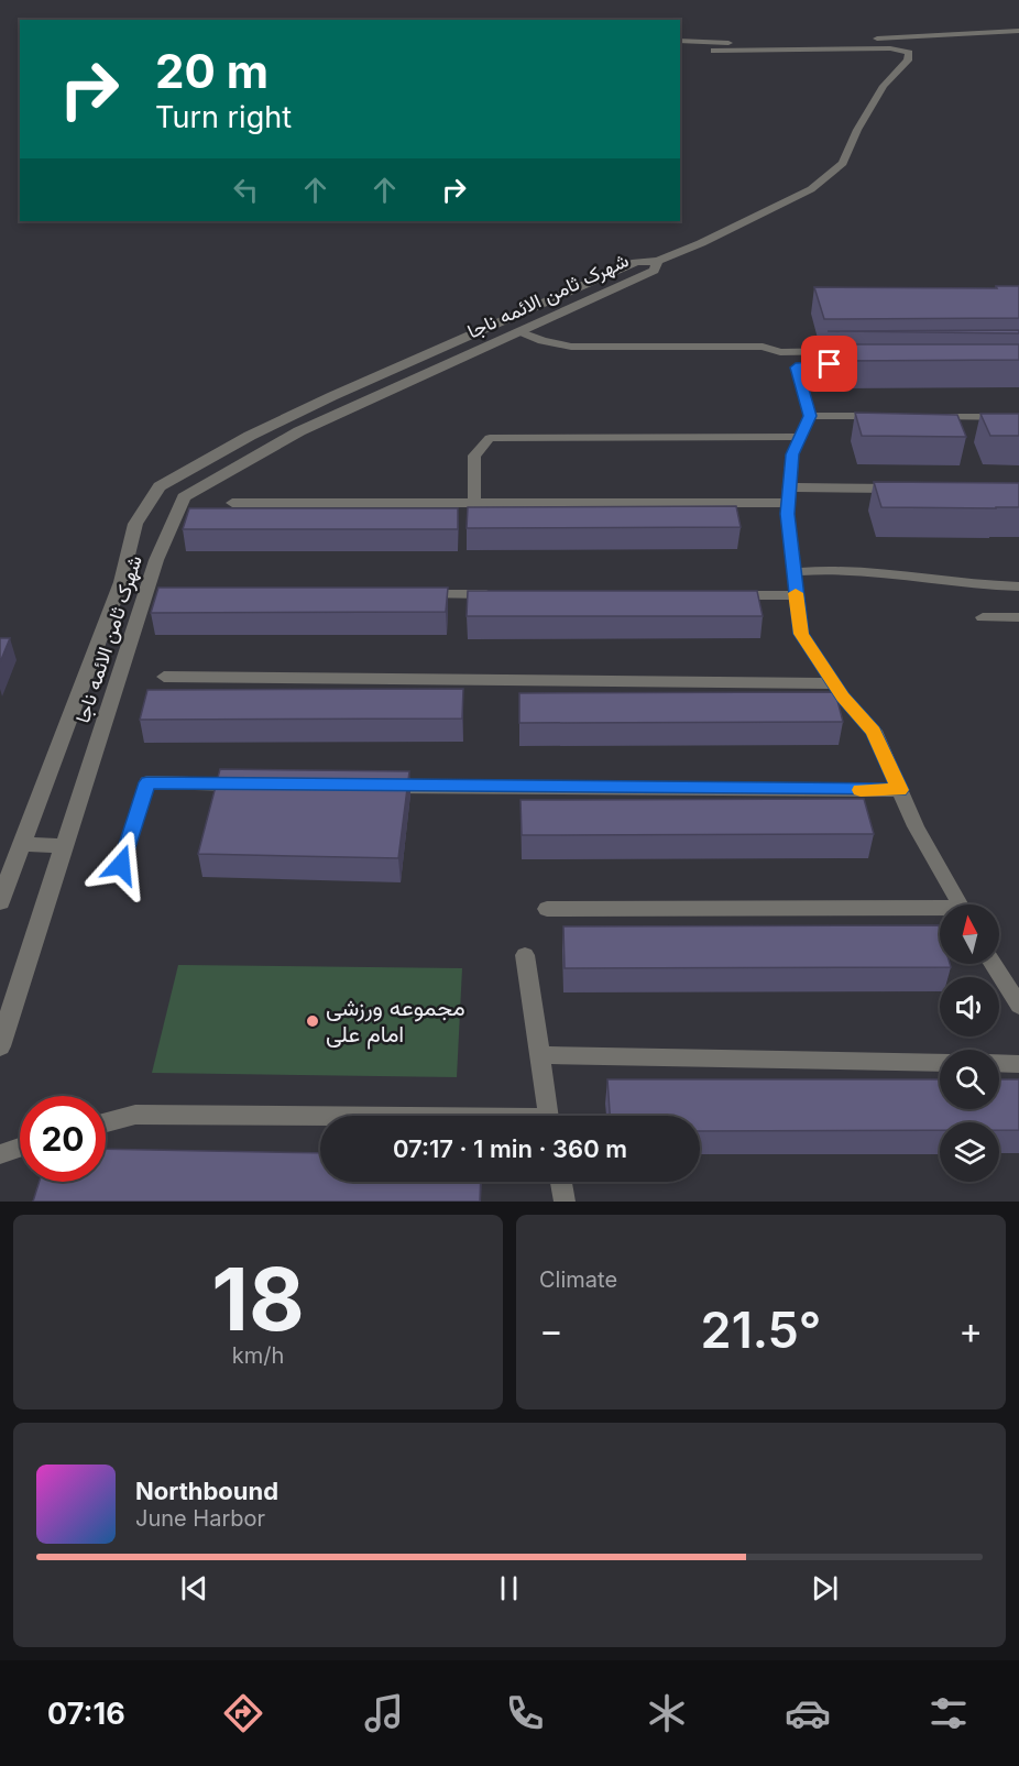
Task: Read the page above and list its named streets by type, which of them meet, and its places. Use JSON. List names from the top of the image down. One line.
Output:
{"streets":{"street":["شهرک ثامن الائمه ناجا"]},"places":["مجموعه ورزشی امام علی"],"north":"top","page":{"turn":["20 m","Turn right"],"limit":"20","trip":"07:17 · 1 min · 360 m","tile":[["18","km/h"],"Climate"],"heat":["−","21.5°","+"],"song":["Northbound","June Harbor"],"tabs":"07:16"}}
